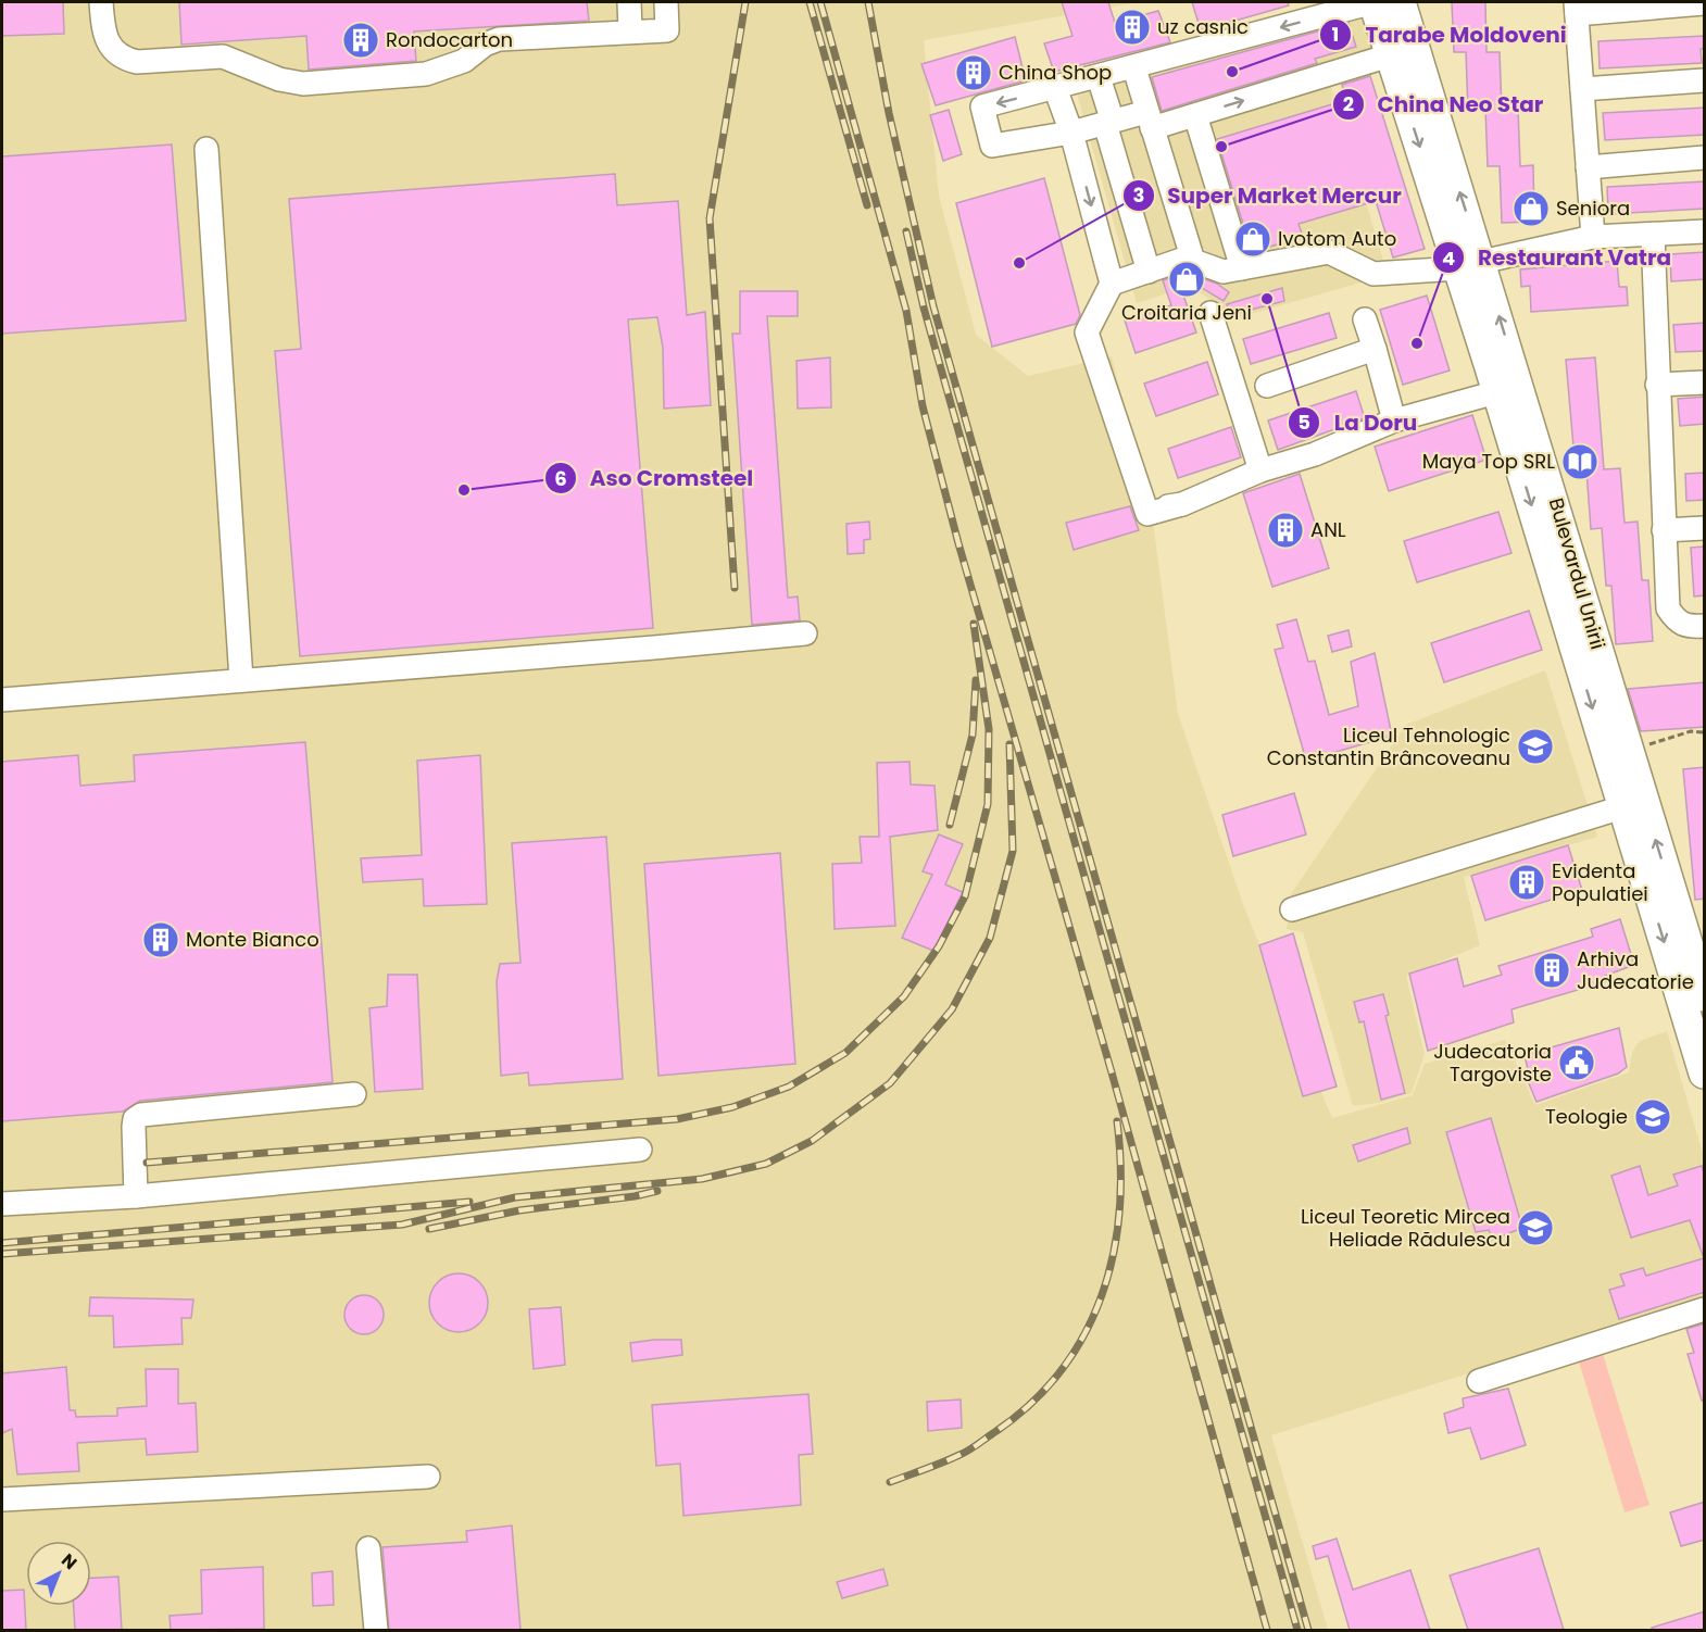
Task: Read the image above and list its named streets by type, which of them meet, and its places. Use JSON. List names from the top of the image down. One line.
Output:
{"streets":{"main road":["Bulevardul Unirii"]},"places":{"building":["uz casnic","Rondocarton","China Shop","ANL","Evidenta Populatiei","Monte Bianco","Arhiva Judecatorie"],"other":["Tarabe Moldoveni","China Neo Star","Super Market Mercur","La Doru","Restaurant Vatra","Aso Cromsteel"],"shop":["Seniora","Ivotom Auto","Croitaria Jeni"],"library":["Maya Top SRL"],"school or university":["Liceul Tehnologic Constantin Brâncoveanu","Teologie","Liceul Teoretic Mircea Heliade Rădulescu"],"public building":["Judecatoria Targoviste"]},"north":"top right"}
